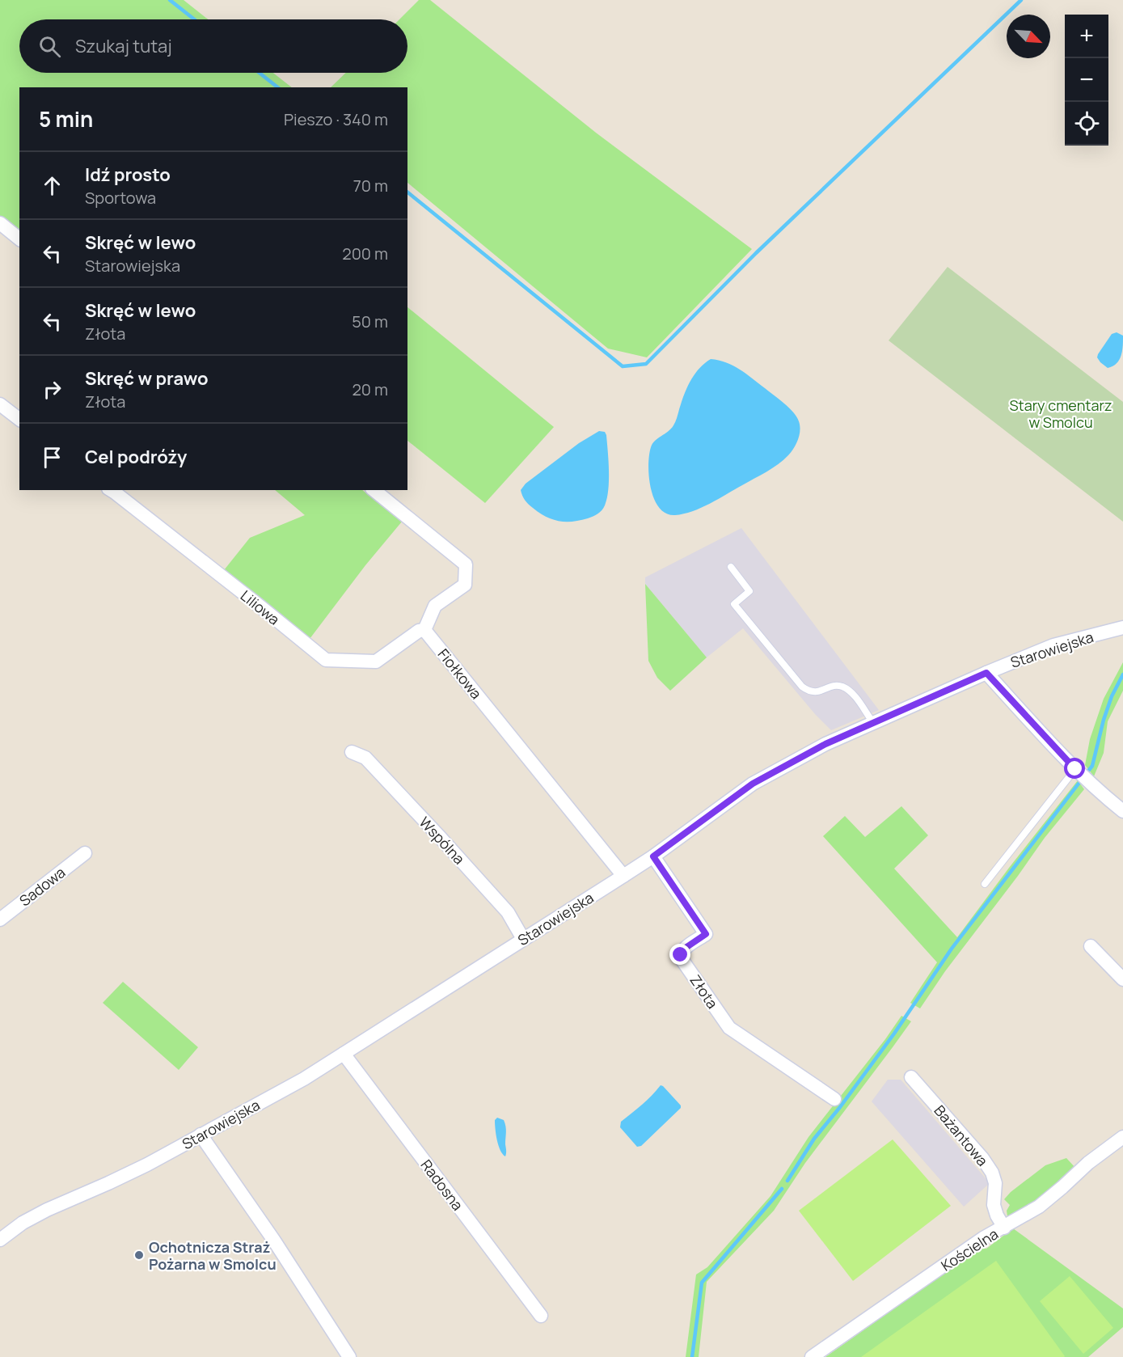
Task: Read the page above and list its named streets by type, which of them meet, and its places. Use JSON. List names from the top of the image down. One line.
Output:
{"streets":{"street":["Liliowa","Starowiejska","Fiołkowa","Wspólna","Sadowa","Złota","Bażantowa","Radosna","Kościelna"]},"crossings":[["Liliowa","Fiołkowa"],["Starowiejska","Fiołkowa"],["Starowiejska","Wspólna"],["Starowiejska","Złota"],["Starowiejska","Radosna"],["Bażantowa","Kościelna"]],"parks":["Stary cmentarz w Smolcu"],"places":["Ochotnicza Straż Pożarna w Smolcu"],"north":"bottom right","page":{"map_buttons":["+","−"],"search":"Szukaj tutaj","heading":["5 min","Pieszo · 340 m"],"list":[["Idź prosto","Sportowa","70 m"],["Skręć w lewo","Starowiejska","200 m"],["Skręć w lewo","Złota","50 m"],["Skręć w prawo","Złota","20 m"],"Cel podróży"]}}
